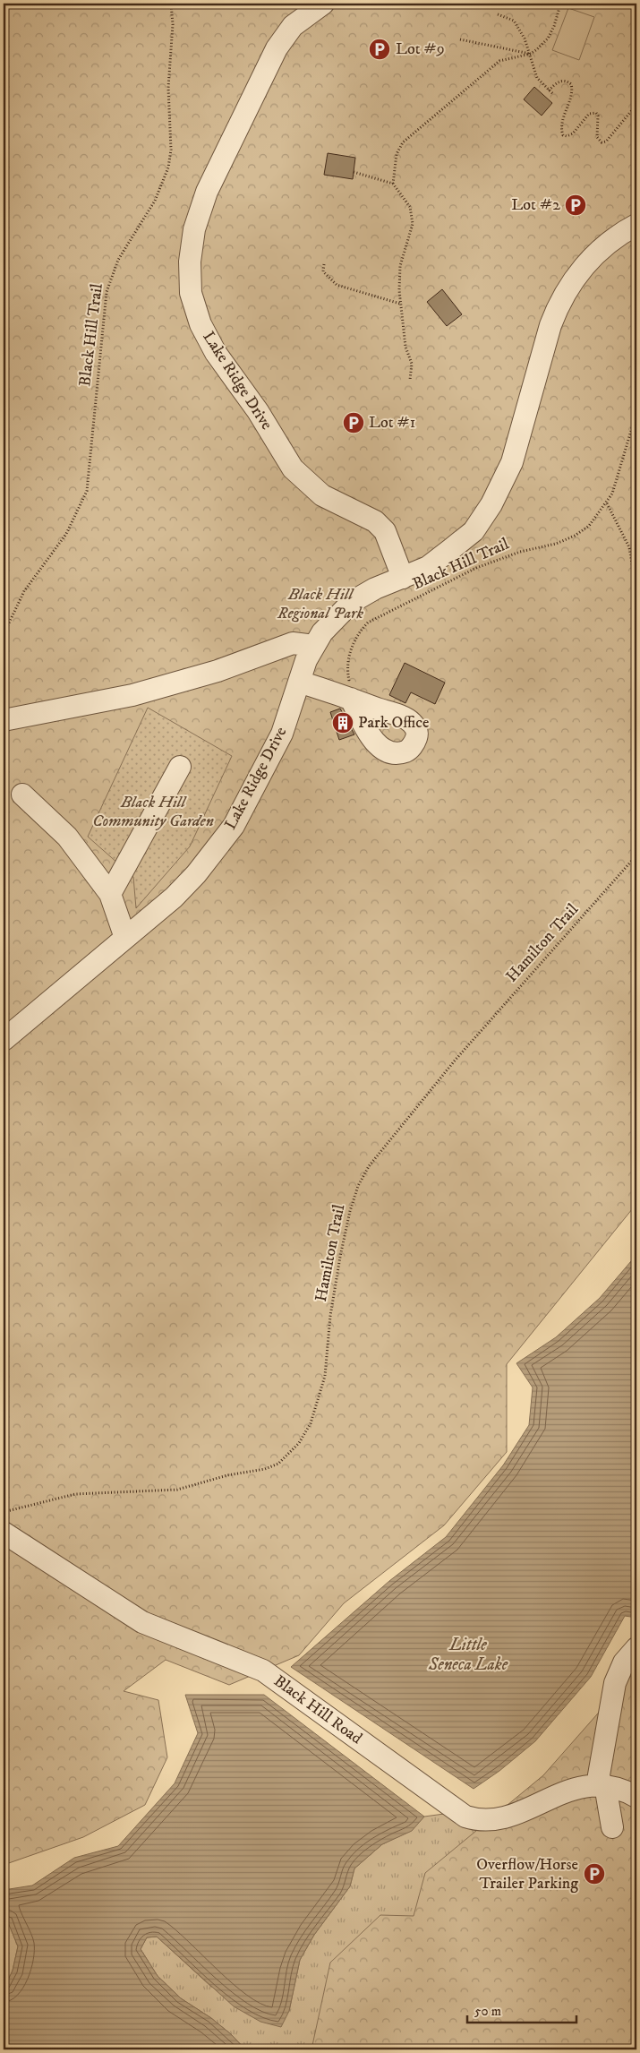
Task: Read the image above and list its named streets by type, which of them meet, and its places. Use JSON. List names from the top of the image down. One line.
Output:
{"streets":{"street":["Lake Ridge Drive","Black Hill Road"],"path":["Black Hill Trail","Hamilton Trail"]},"water":["Little Seneca Lake"],"parks":["Black Hill Regional Park","Black Hill Community Garden"],"places":{"parking":["Lot #9","Lot #2","Lot #1","Overflow/Horse Trailer Parking"],"building":["Park Office"]},"scale_bar":"50 m"}
